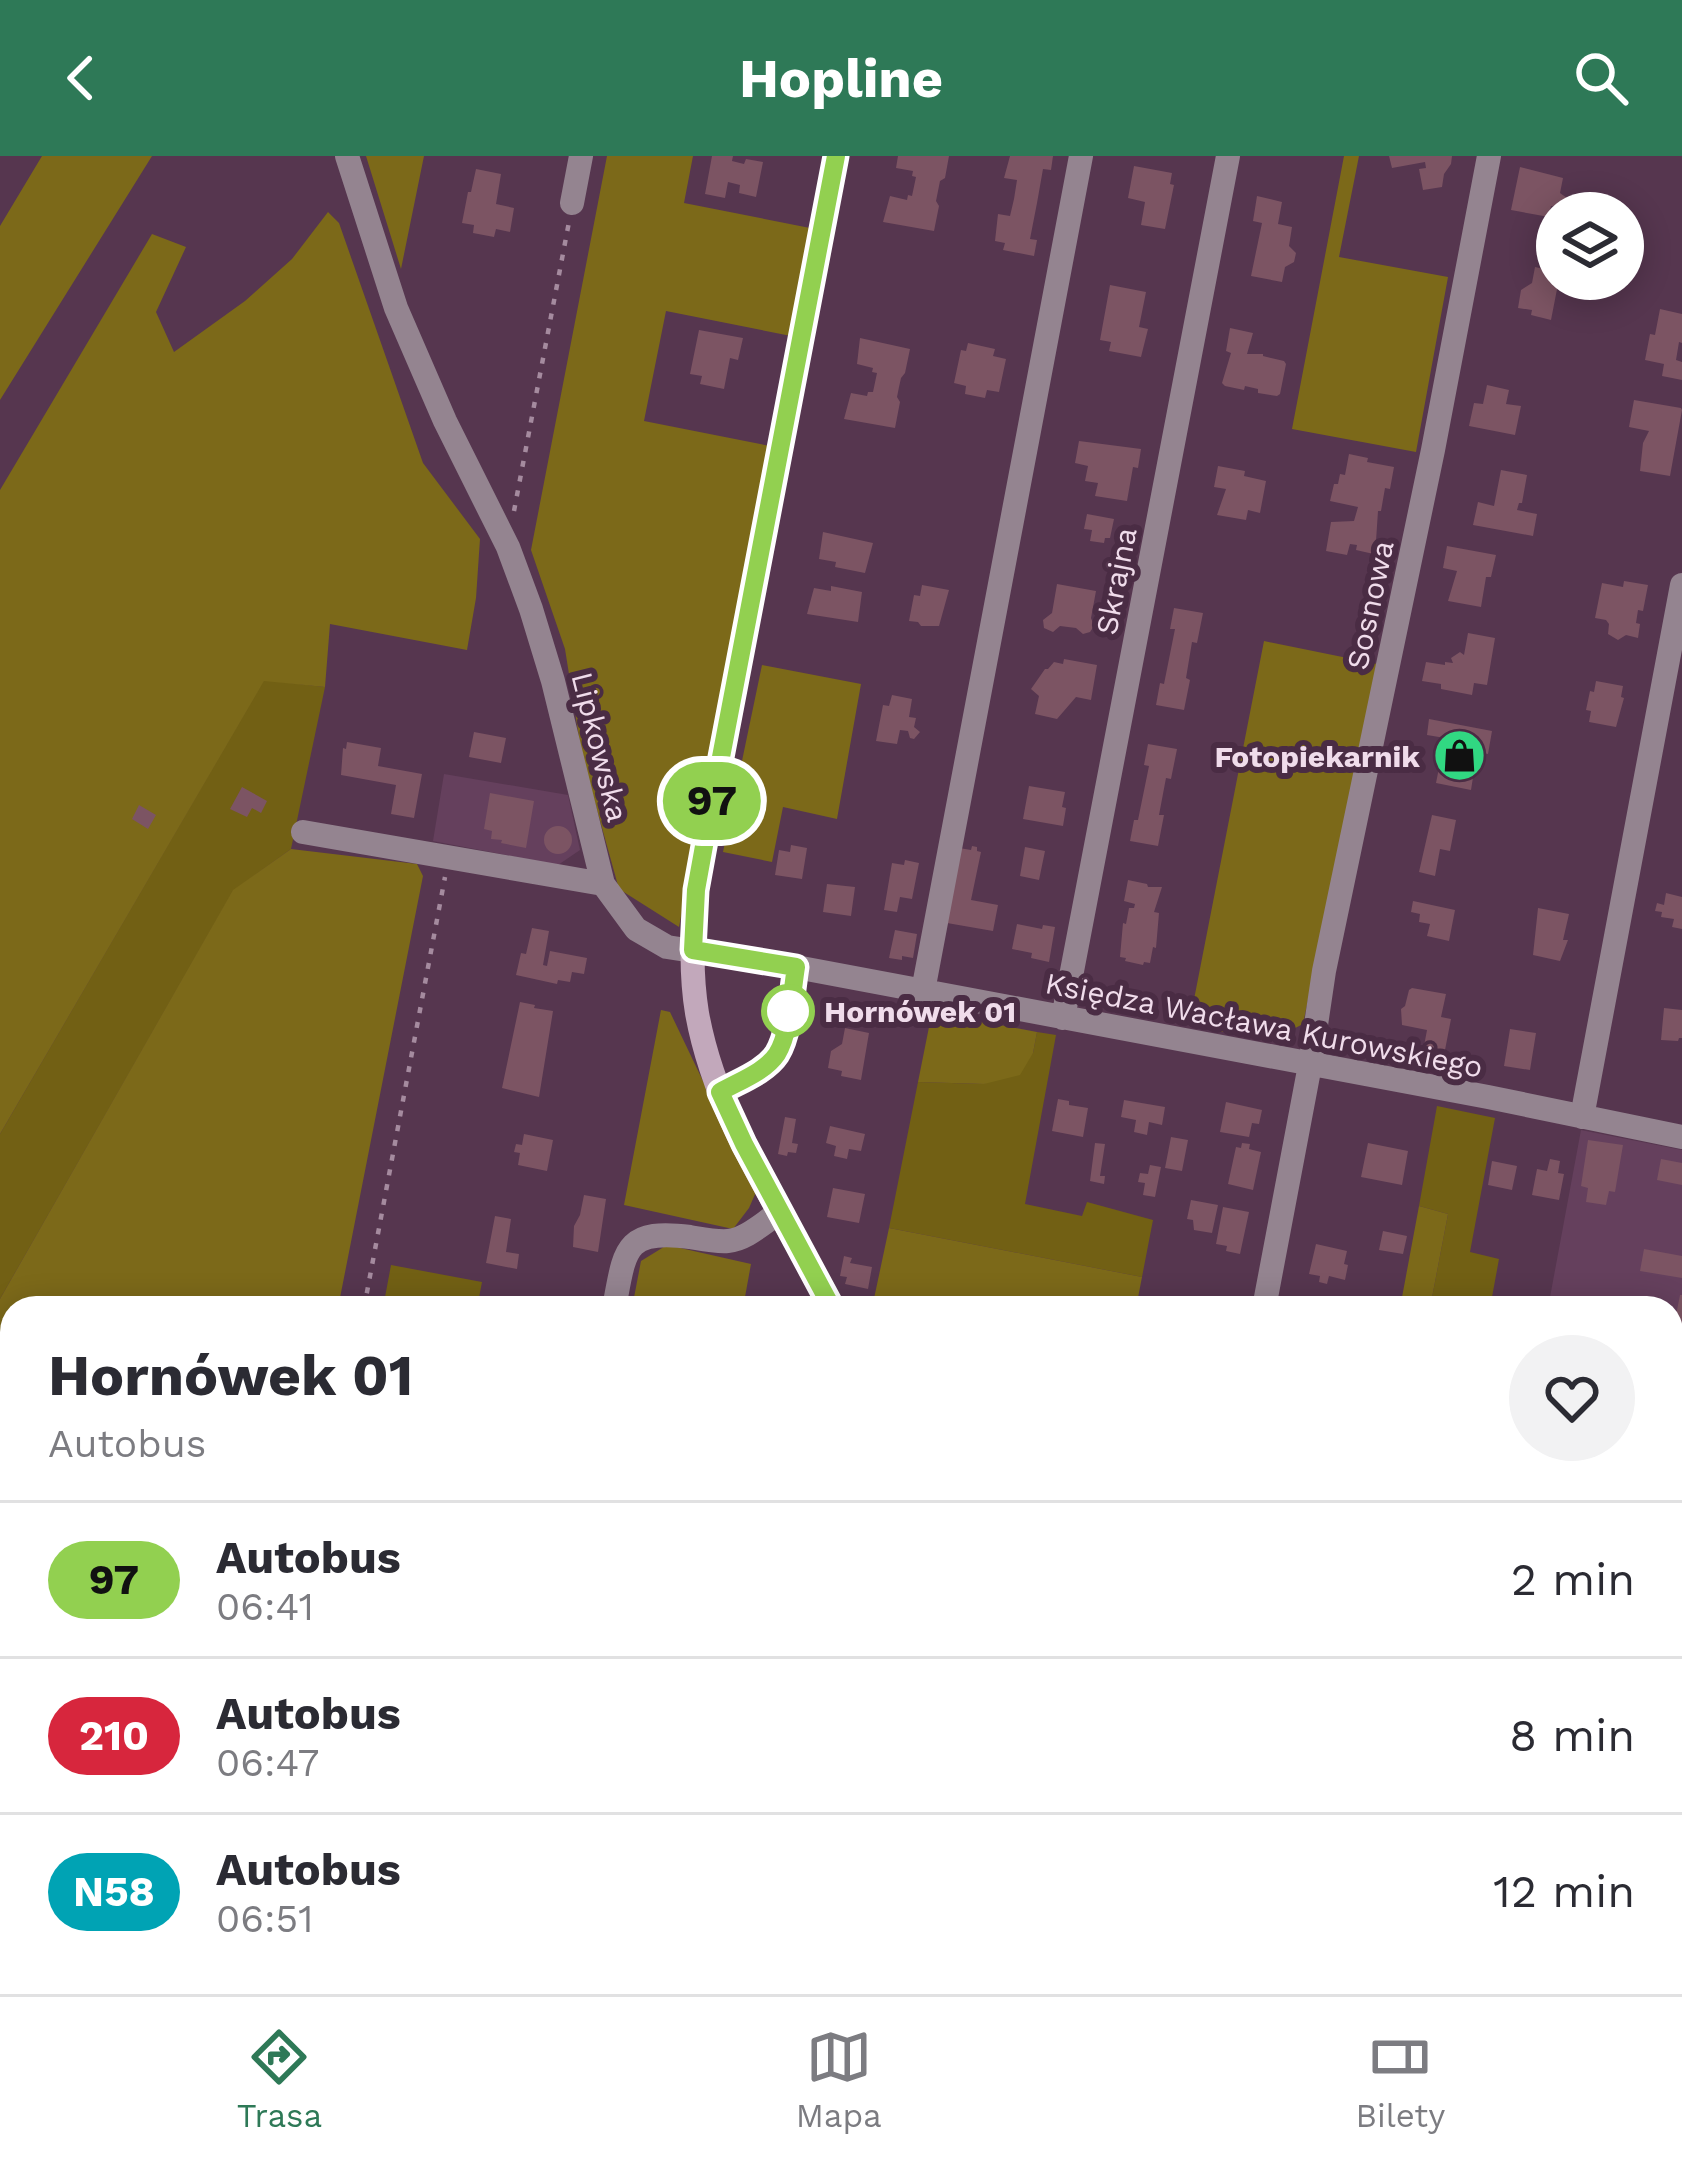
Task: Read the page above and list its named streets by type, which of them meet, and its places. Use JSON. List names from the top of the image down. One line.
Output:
{"streets":{"street":["Skrajna","Sosnowa","Lipkowska","Księdza Wacława Kurowskiego"]},"crossings":[["Skrajna","Księdza Wacława Kurowskiego"],["Sosnowa","Księdza Wacława Kurowskiego"],["Lipkowska","Księdza Wacława Kurowskiego"]],"places":{"shop":["Fotopiekarnik"],"other":["Hornówek 01"]},"lines":["bus line 97"],"page":{"header":"Hopline","on_map":"97","heading":["Hornówek 01","Autobus"],"list":[{"mark":"97","name":"Autobus","note":"06:41","value":"2 min"},{"mark":"210","name":"Autobus","note":"06:47","value":"8 min"},{"mark":"N58","name":"Autobus","note":"06:51","value":"12 min"}],"tabs":["Trasa","Mapa","Bilety"]}}
